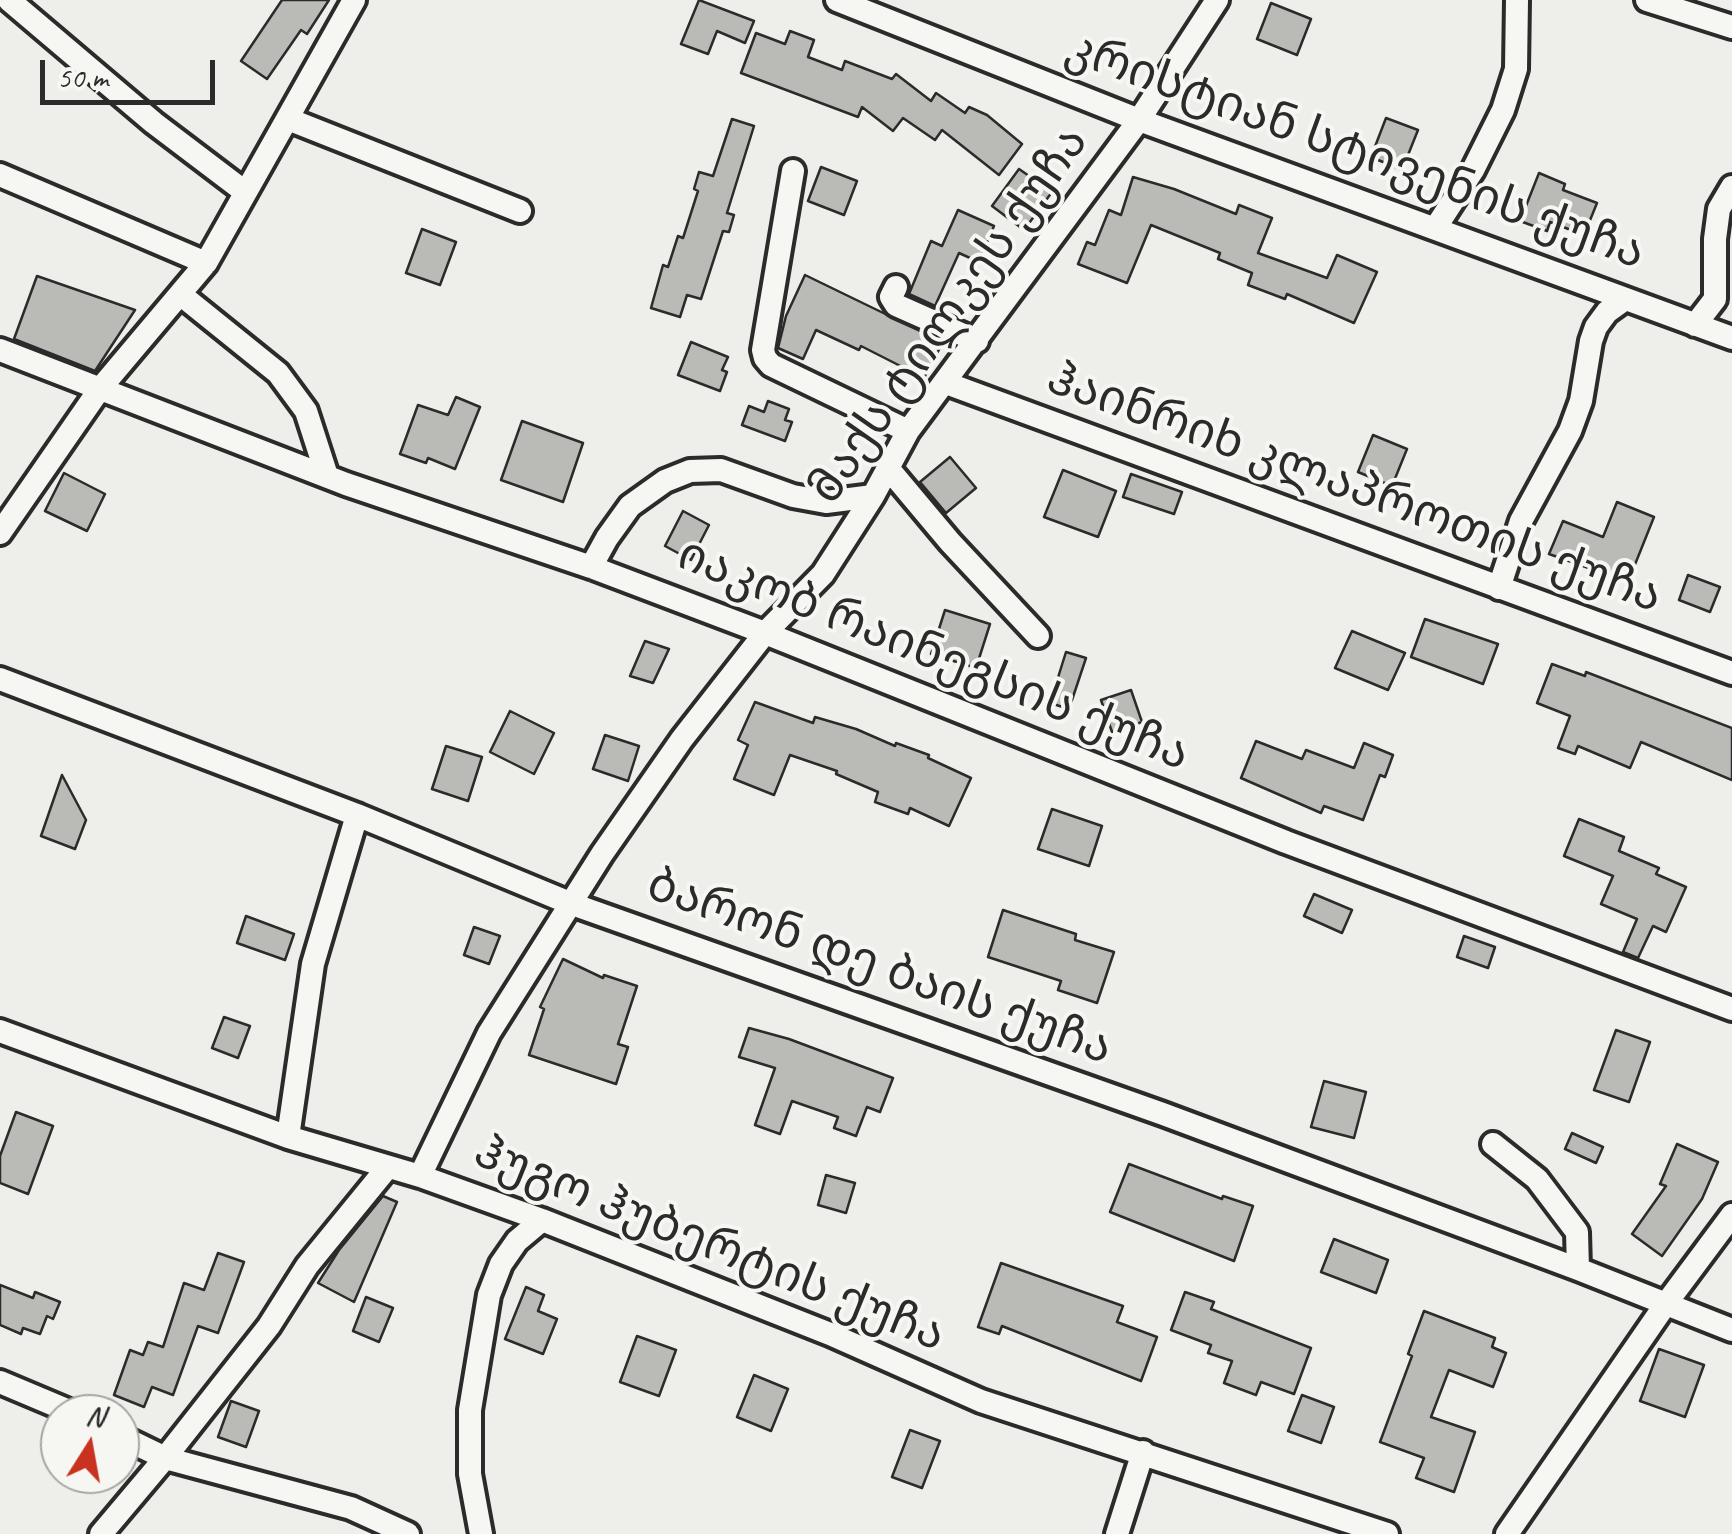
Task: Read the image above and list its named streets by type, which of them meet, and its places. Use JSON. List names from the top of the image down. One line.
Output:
{"streets":{"street":["კრისტიან სტივენის ქუჩა","მაქს ტილკეს ქუჩა","ჰაინრიხ კლაპროთის ქუჩა","იაკობ რაინეგსის ქუჩა","ბარონ დე ბაის ქუჩა","ჰუგო ჰუბერტის ქუჩა"]},"crossings":[["კრისტიან სტივენის ქუჩა","მაქს ტილკეს ქუჩა"],["მაქს ტილკეს ქუჩა","ჰაინრიხ კლაპროთის ქუჩა"],["მაქს ტილკეს ქუჩა","იაკობ რაინეგსის ქუჩა"],["მაქს ტილკეს ქუჩა","ბარონ დე ბაის ქუჩა"],["მაქს ტილკეს ქუჩა","ჰუგო ჰუბერტის ქუჩა"]],"scale_bar":"50 m","north":"top"}
